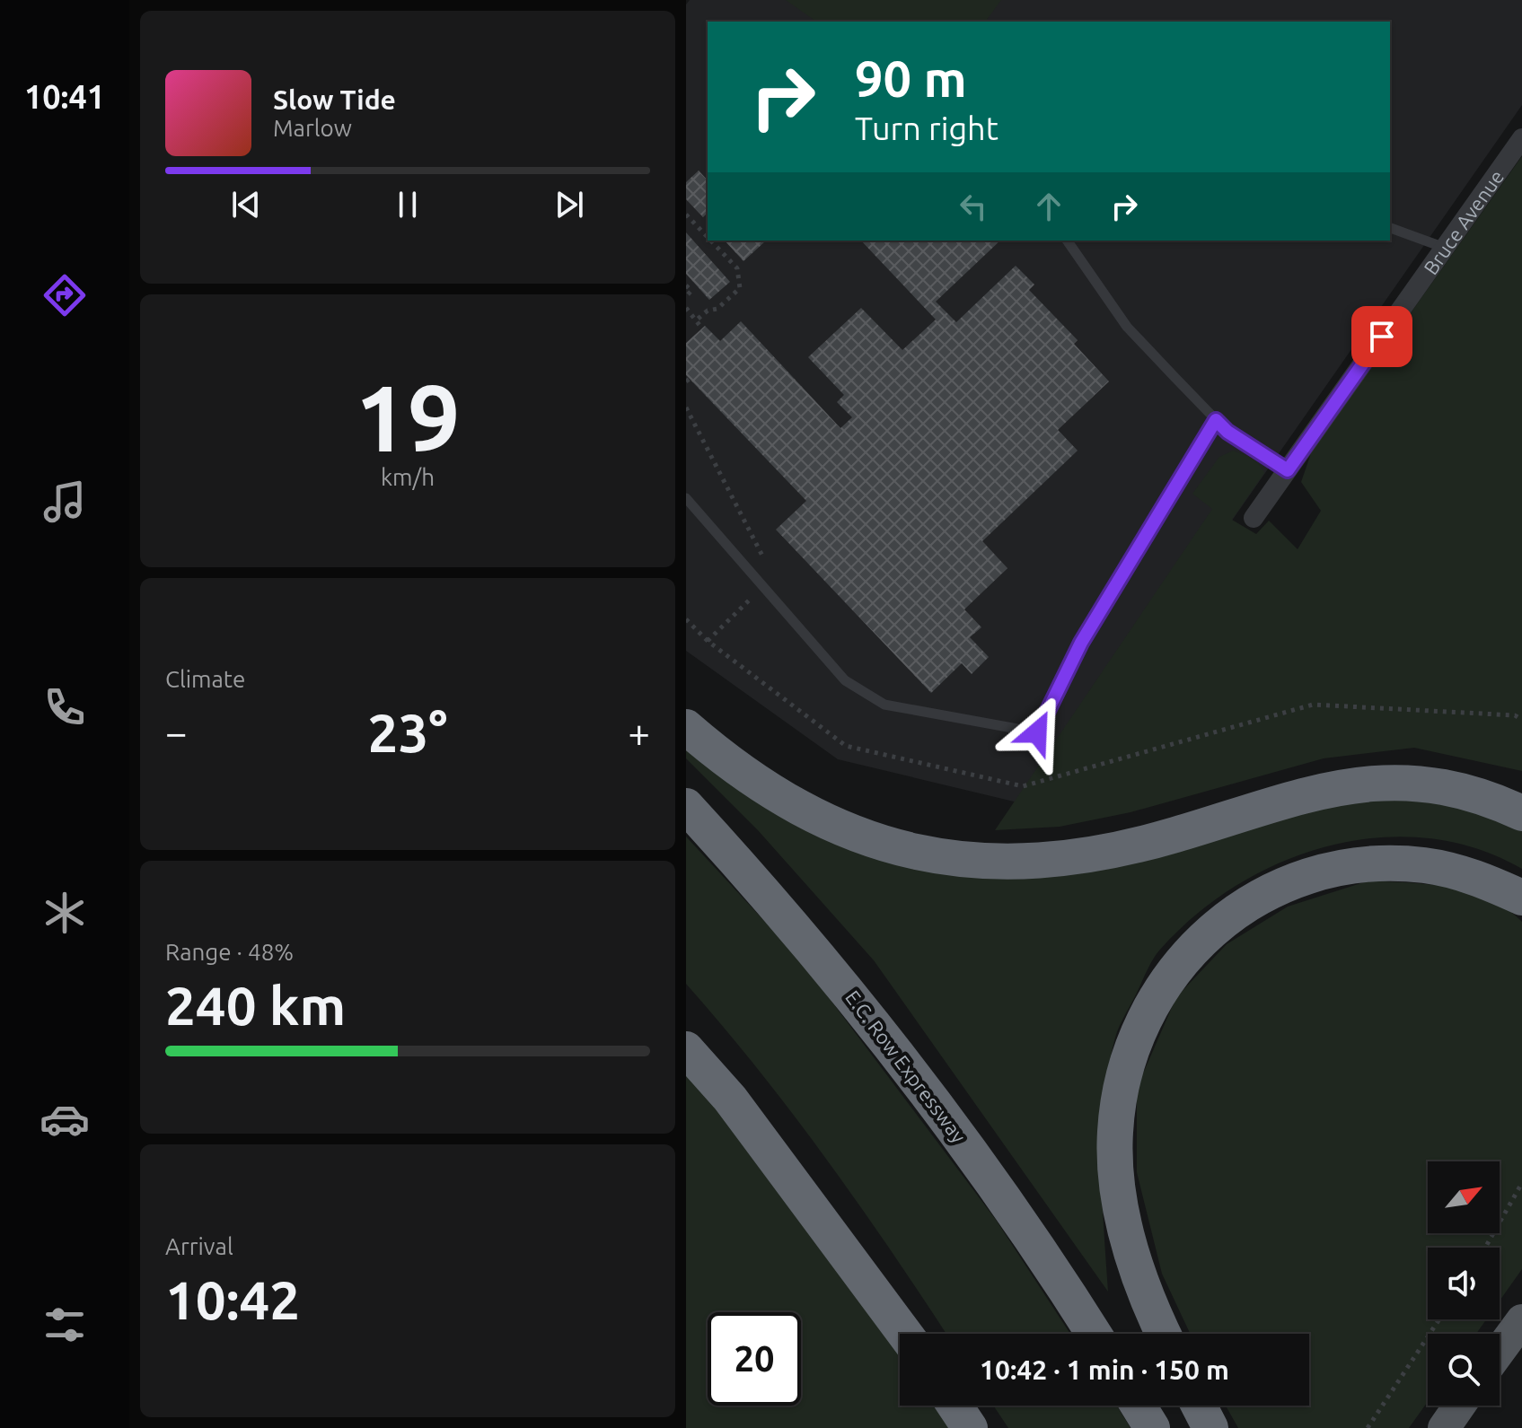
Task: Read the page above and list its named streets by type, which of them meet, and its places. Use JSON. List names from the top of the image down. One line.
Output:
{"streets":{"highway":["E.C. Row Expressway"],"street":["Bruce Avenue"]},"north":"top right","page":{"tabs":"10:41","turn":["90 m","Turn right"],"song":["Slow Tide","Marlow"],"tile":[["19","km/h"],"Climate",["Range · 48%","240 km"],["Arrival","10:42"]],"heat":["−","23°","+"],"limit":"20","trip":"10:42 · 1 min · 150 m"}}
